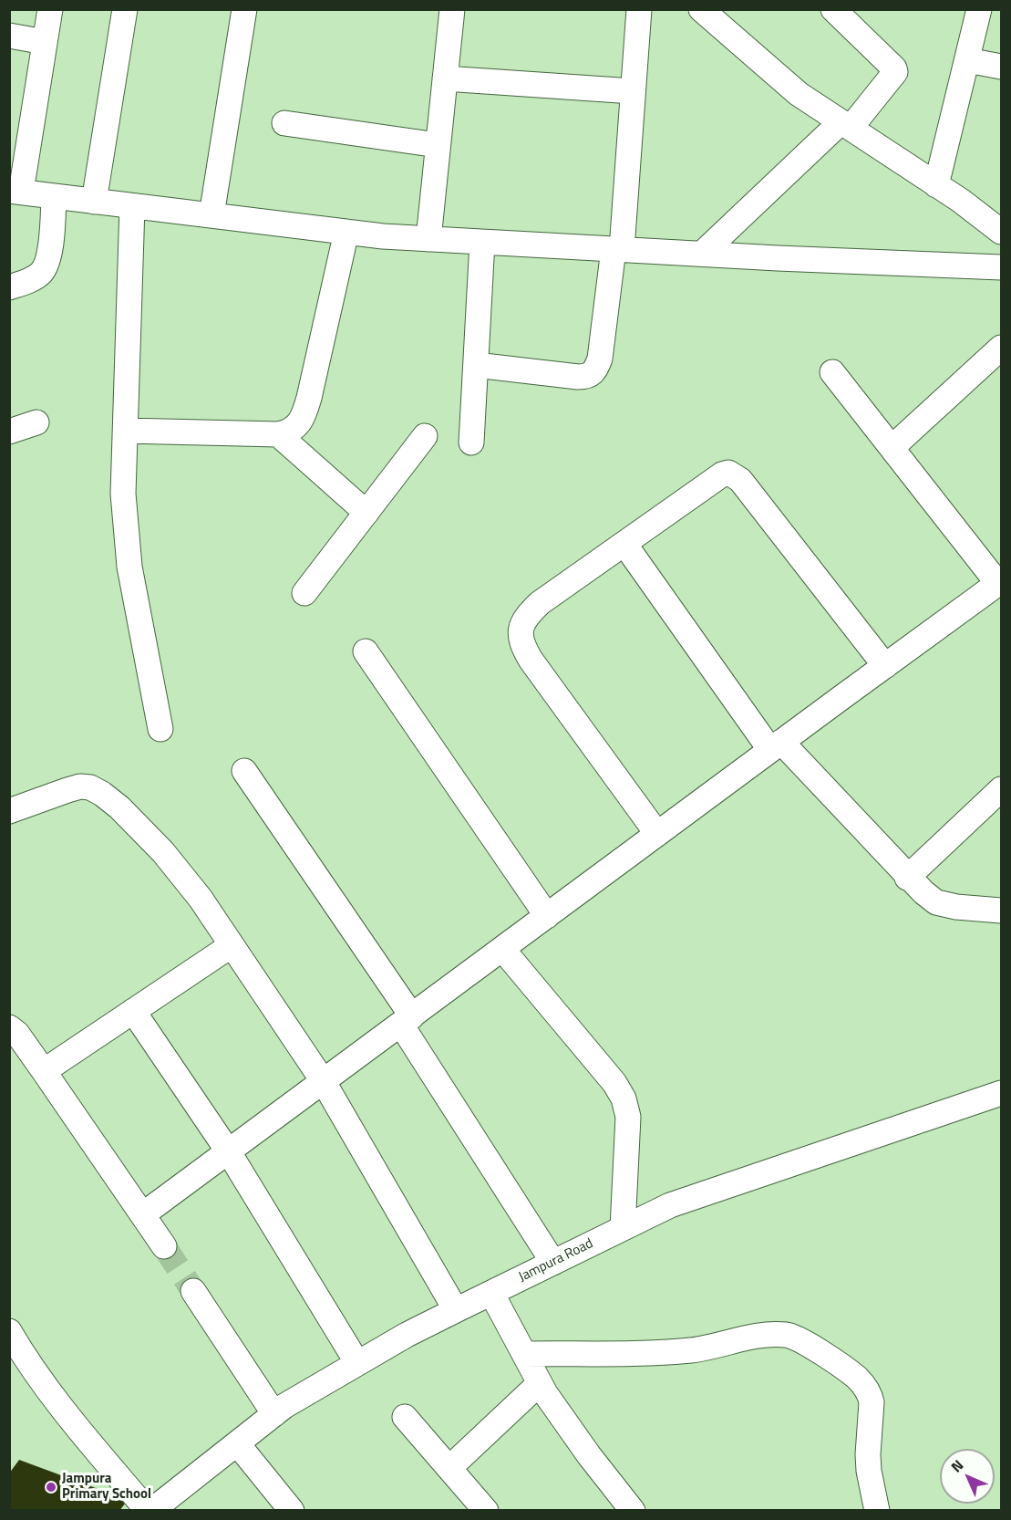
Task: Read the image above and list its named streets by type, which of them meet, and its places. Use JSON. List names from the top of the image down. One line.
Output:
{"streets":{"street":["Jampura Road"]},"places":["Jampura Primary School"],"north":"top left"}
